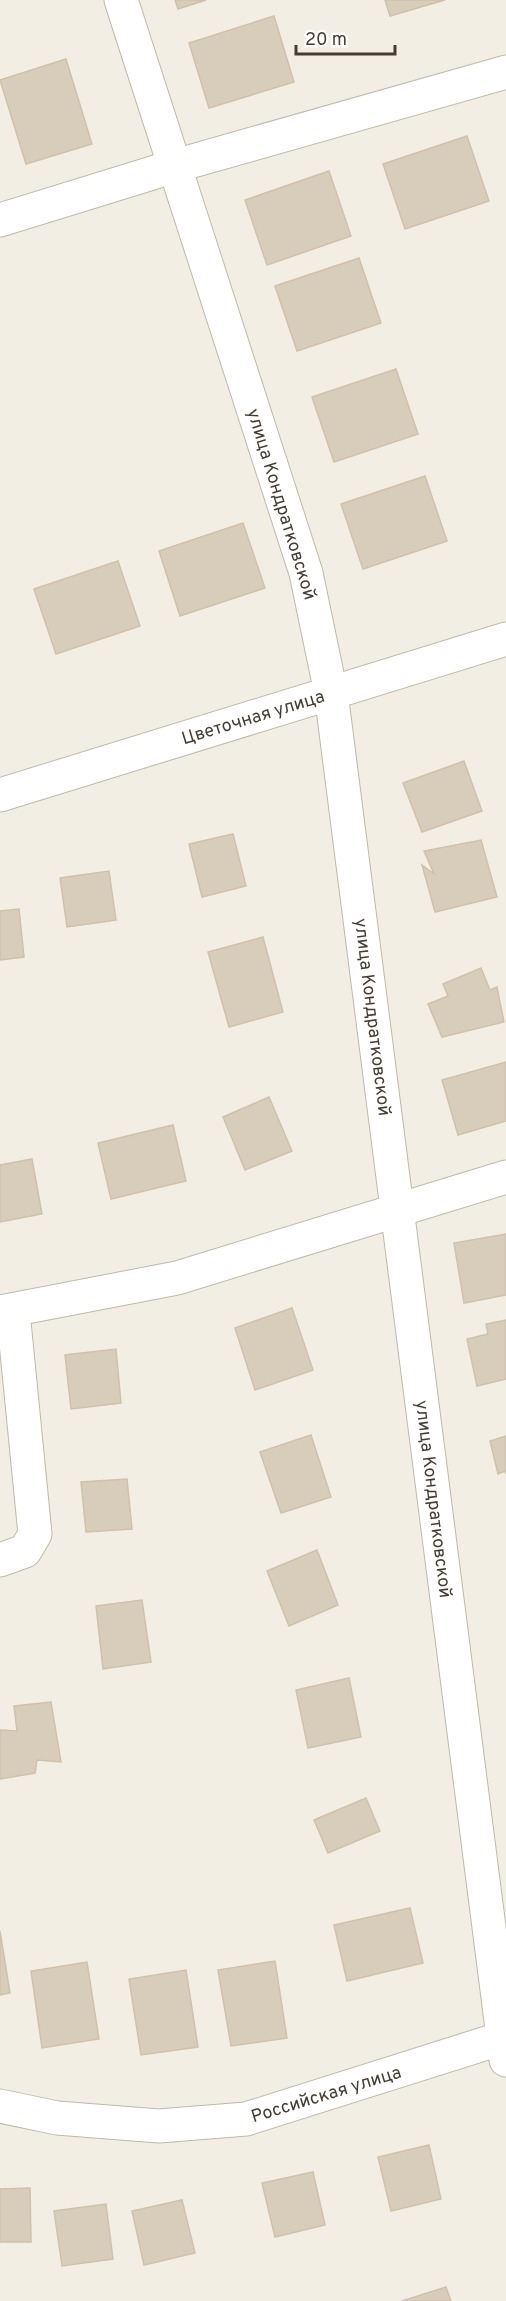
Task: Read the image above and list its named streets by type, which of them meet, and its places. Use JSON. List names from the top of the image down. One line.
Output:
{"streets":{"street":["улица Кондратковской","Цветочная улица","Российская улица"]},"crossings":[["улица Кондратковской","Цветочная улица"],["улица Кондратковской","Российская улица"]],"scale_bar":"20 m"}
